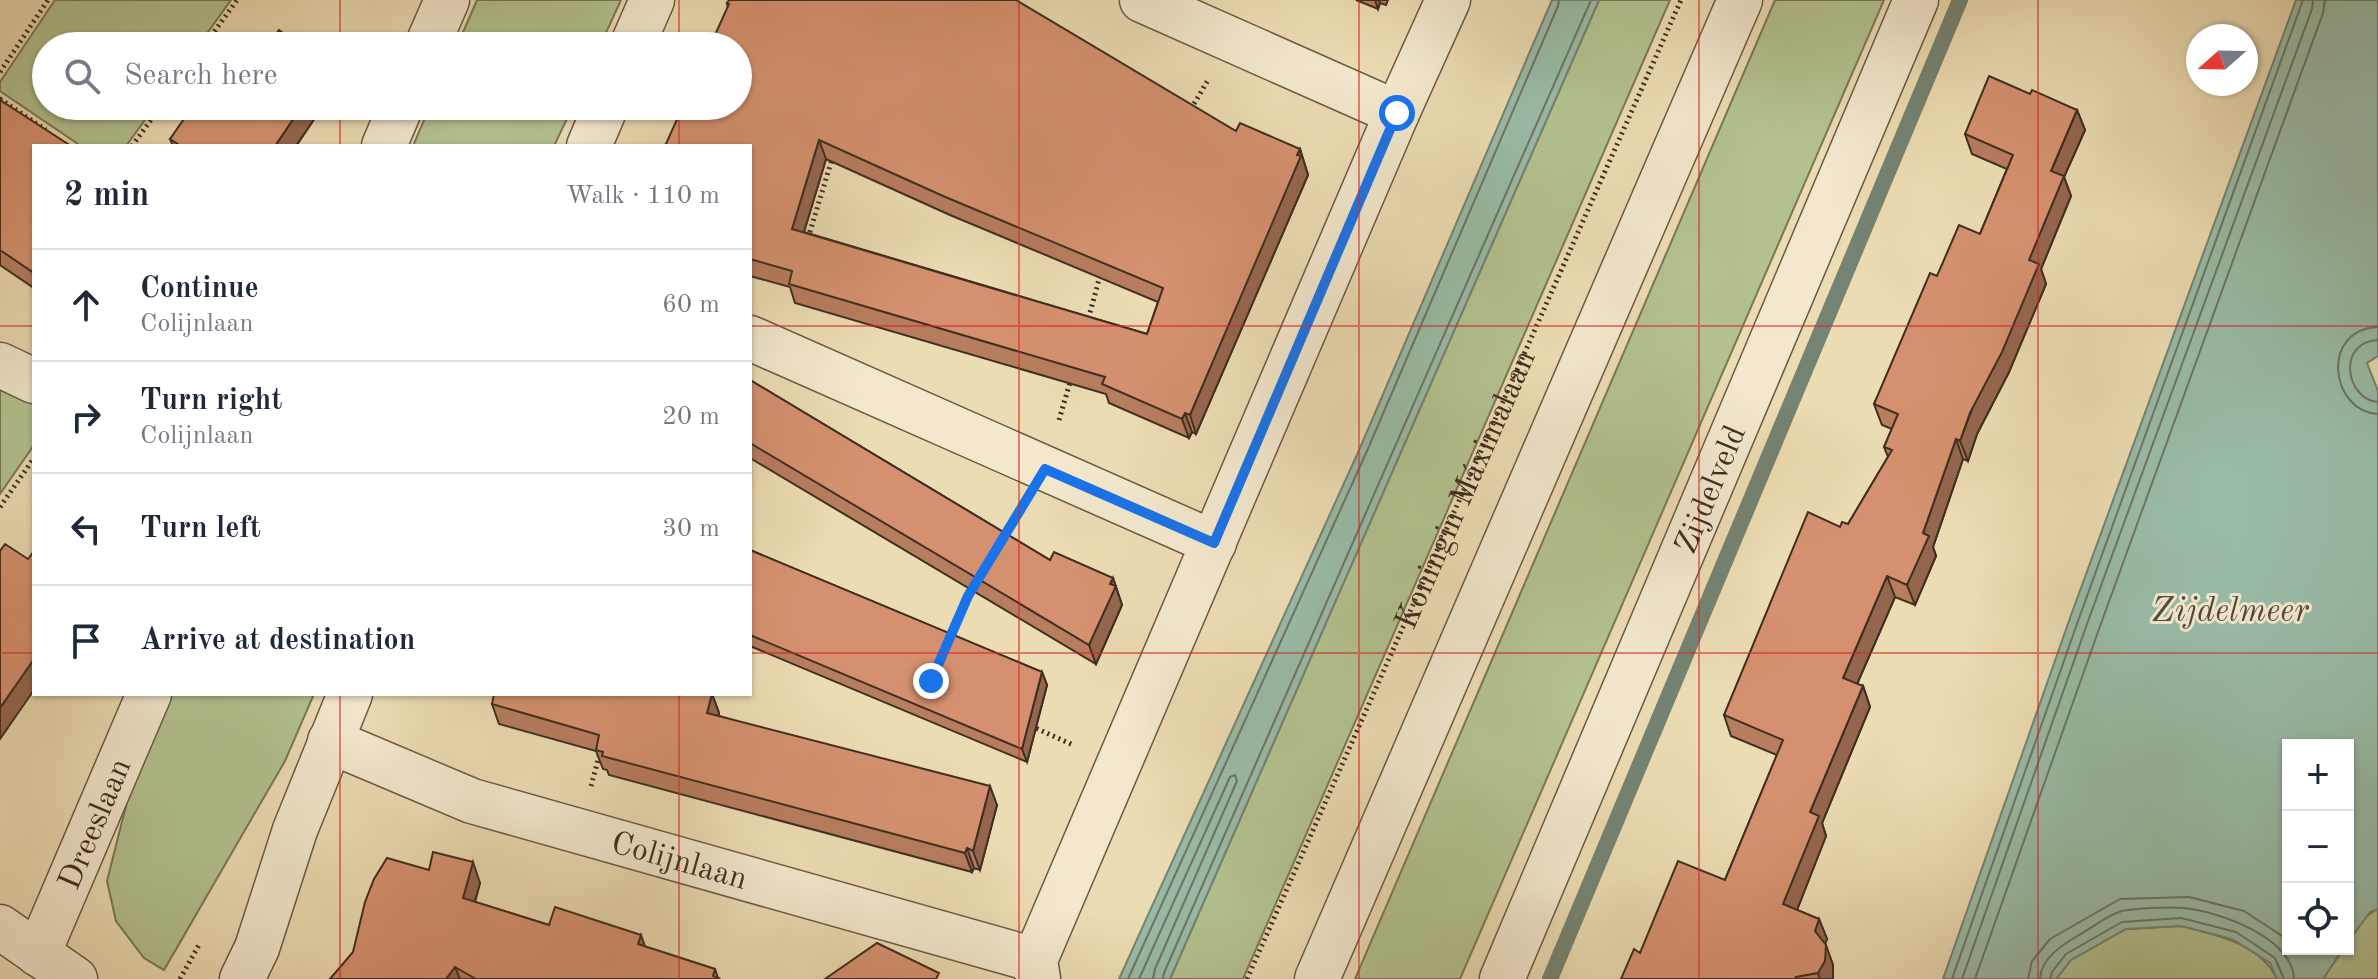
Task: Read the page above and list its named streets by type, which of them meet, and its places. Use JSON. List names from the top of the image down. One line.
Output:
{"streets":{"street":["Koningin Máximalaan","Zijdelveld","Dreeslaan","Colijnlaan"]},"water":["Zijdelmeer"],"north":"left","page":{"search":"Search here","heading":["2 min","Walk · 110 m"],"list":[["Continue","Colijnlaan","60 m"],["Turn right","Colijnlaan","20 m"],["Turn left","30 m"],"Arrive at destination"],"map_buttons":["+","−"]}}
